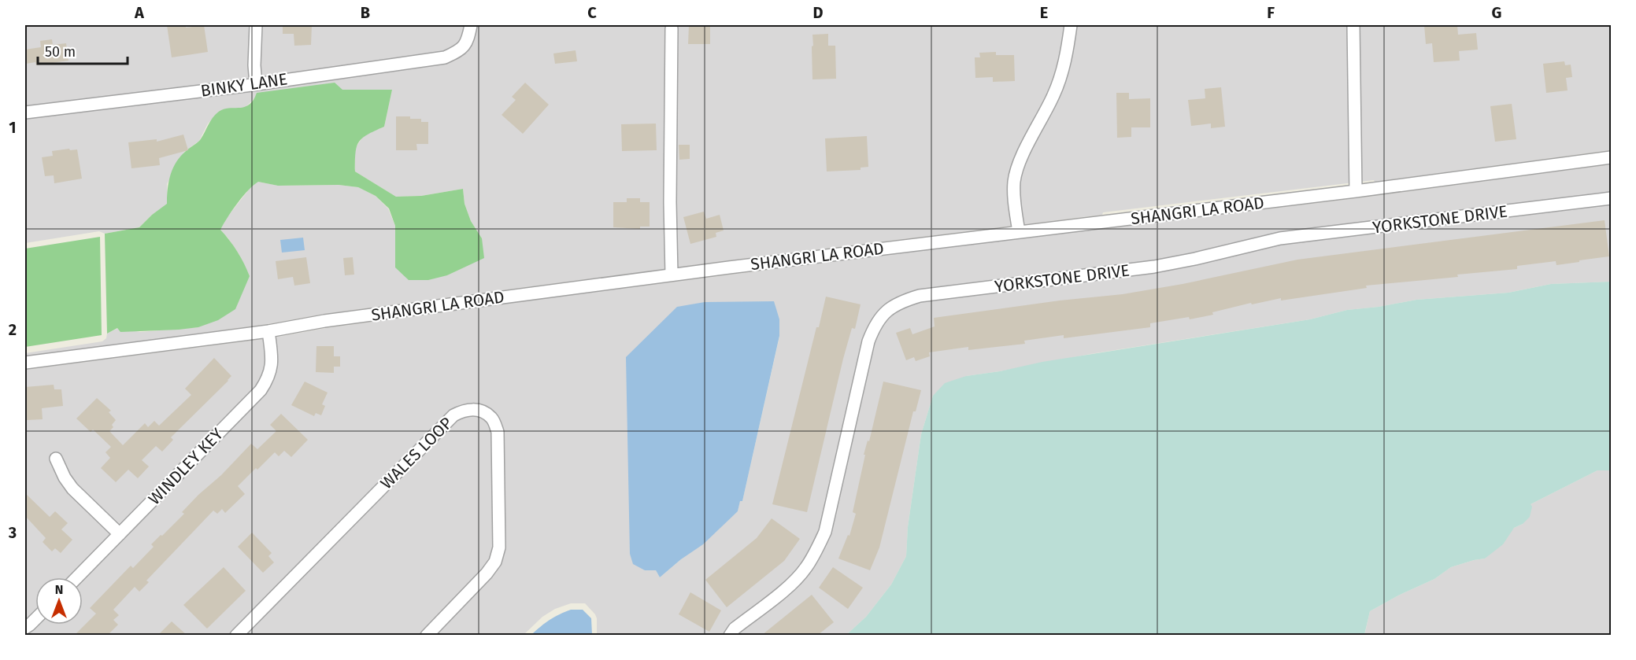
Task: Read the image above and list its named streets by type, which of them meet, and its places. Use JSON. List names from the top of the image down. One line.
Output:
{"streets":{"street":["BINKY LANE","SHANGRI LA ROAD","YORKSTONE DRIVE","WALES LOOP","WINDLEY KEY"]},"crossings":[["SHANGRI LA ROAD","WINDLEY KEY"]],"scale_bar":"50 m","north":"top","grid":{"columns":["A","B","C","D","E","F","G"],"rows":["1","2","3"]}}
